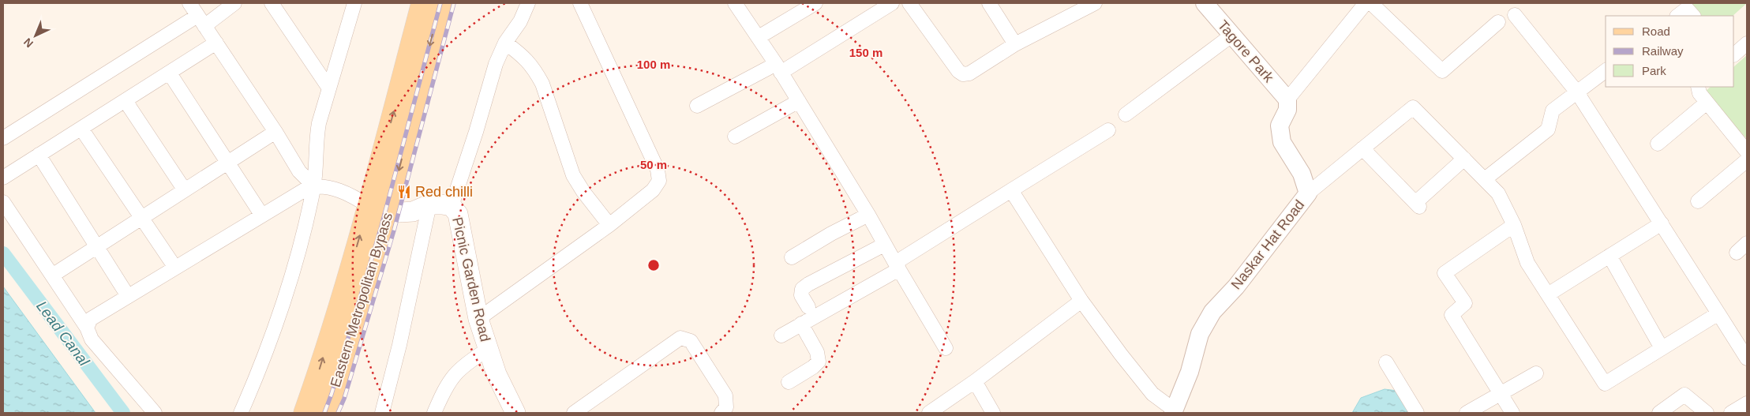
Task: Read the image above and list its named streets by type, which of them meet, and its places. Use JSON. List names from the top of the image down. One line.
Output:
{"streets":{"main road":["Picnic Garden Road","Eastern Metropolitan Bypass"],"street":["Tagore Park","Naskar Hat Road"]},"crossings":[["Tagore Park","Naskar Hat Road"],["Picnic Garden Road","Eastern Metropolitan Bypass"]],"water":["Lead Canal"],"places":{"restaurant":["Red chilli"]},"legend":["Road","Railway","Park"],"north":"bottom left","rings":["150 m","100 m","50 m"]}
